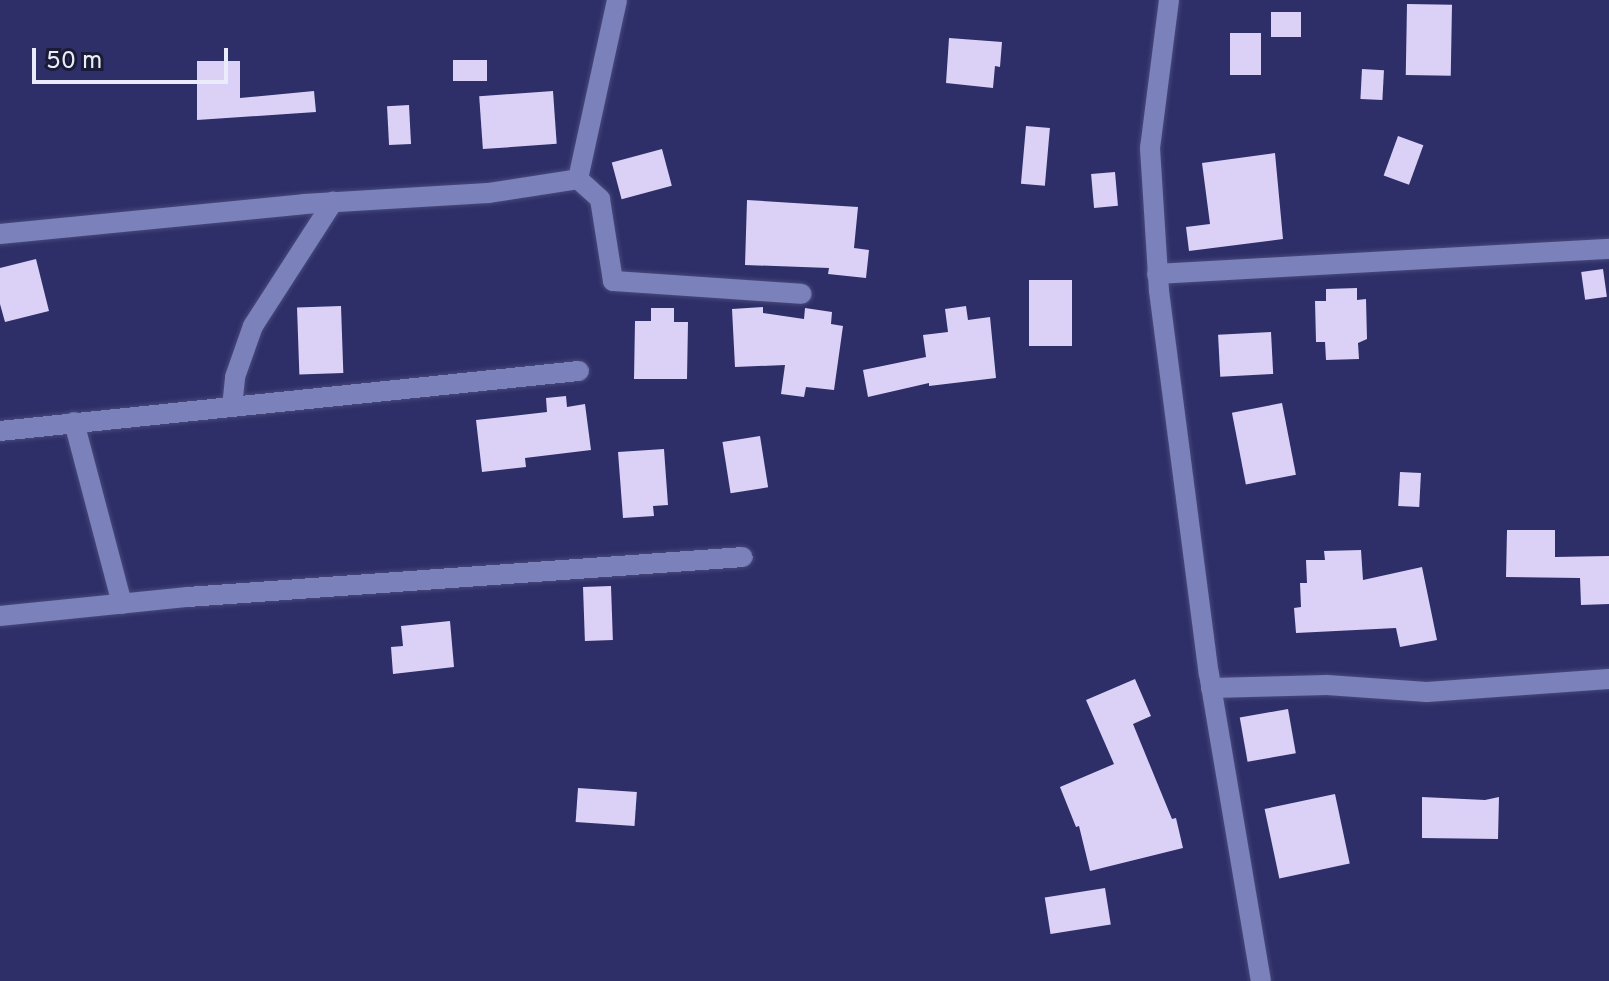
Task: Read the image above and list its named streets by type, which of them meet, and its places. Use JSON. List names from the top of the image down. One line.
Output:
{"scale_bar":"50 m"}
